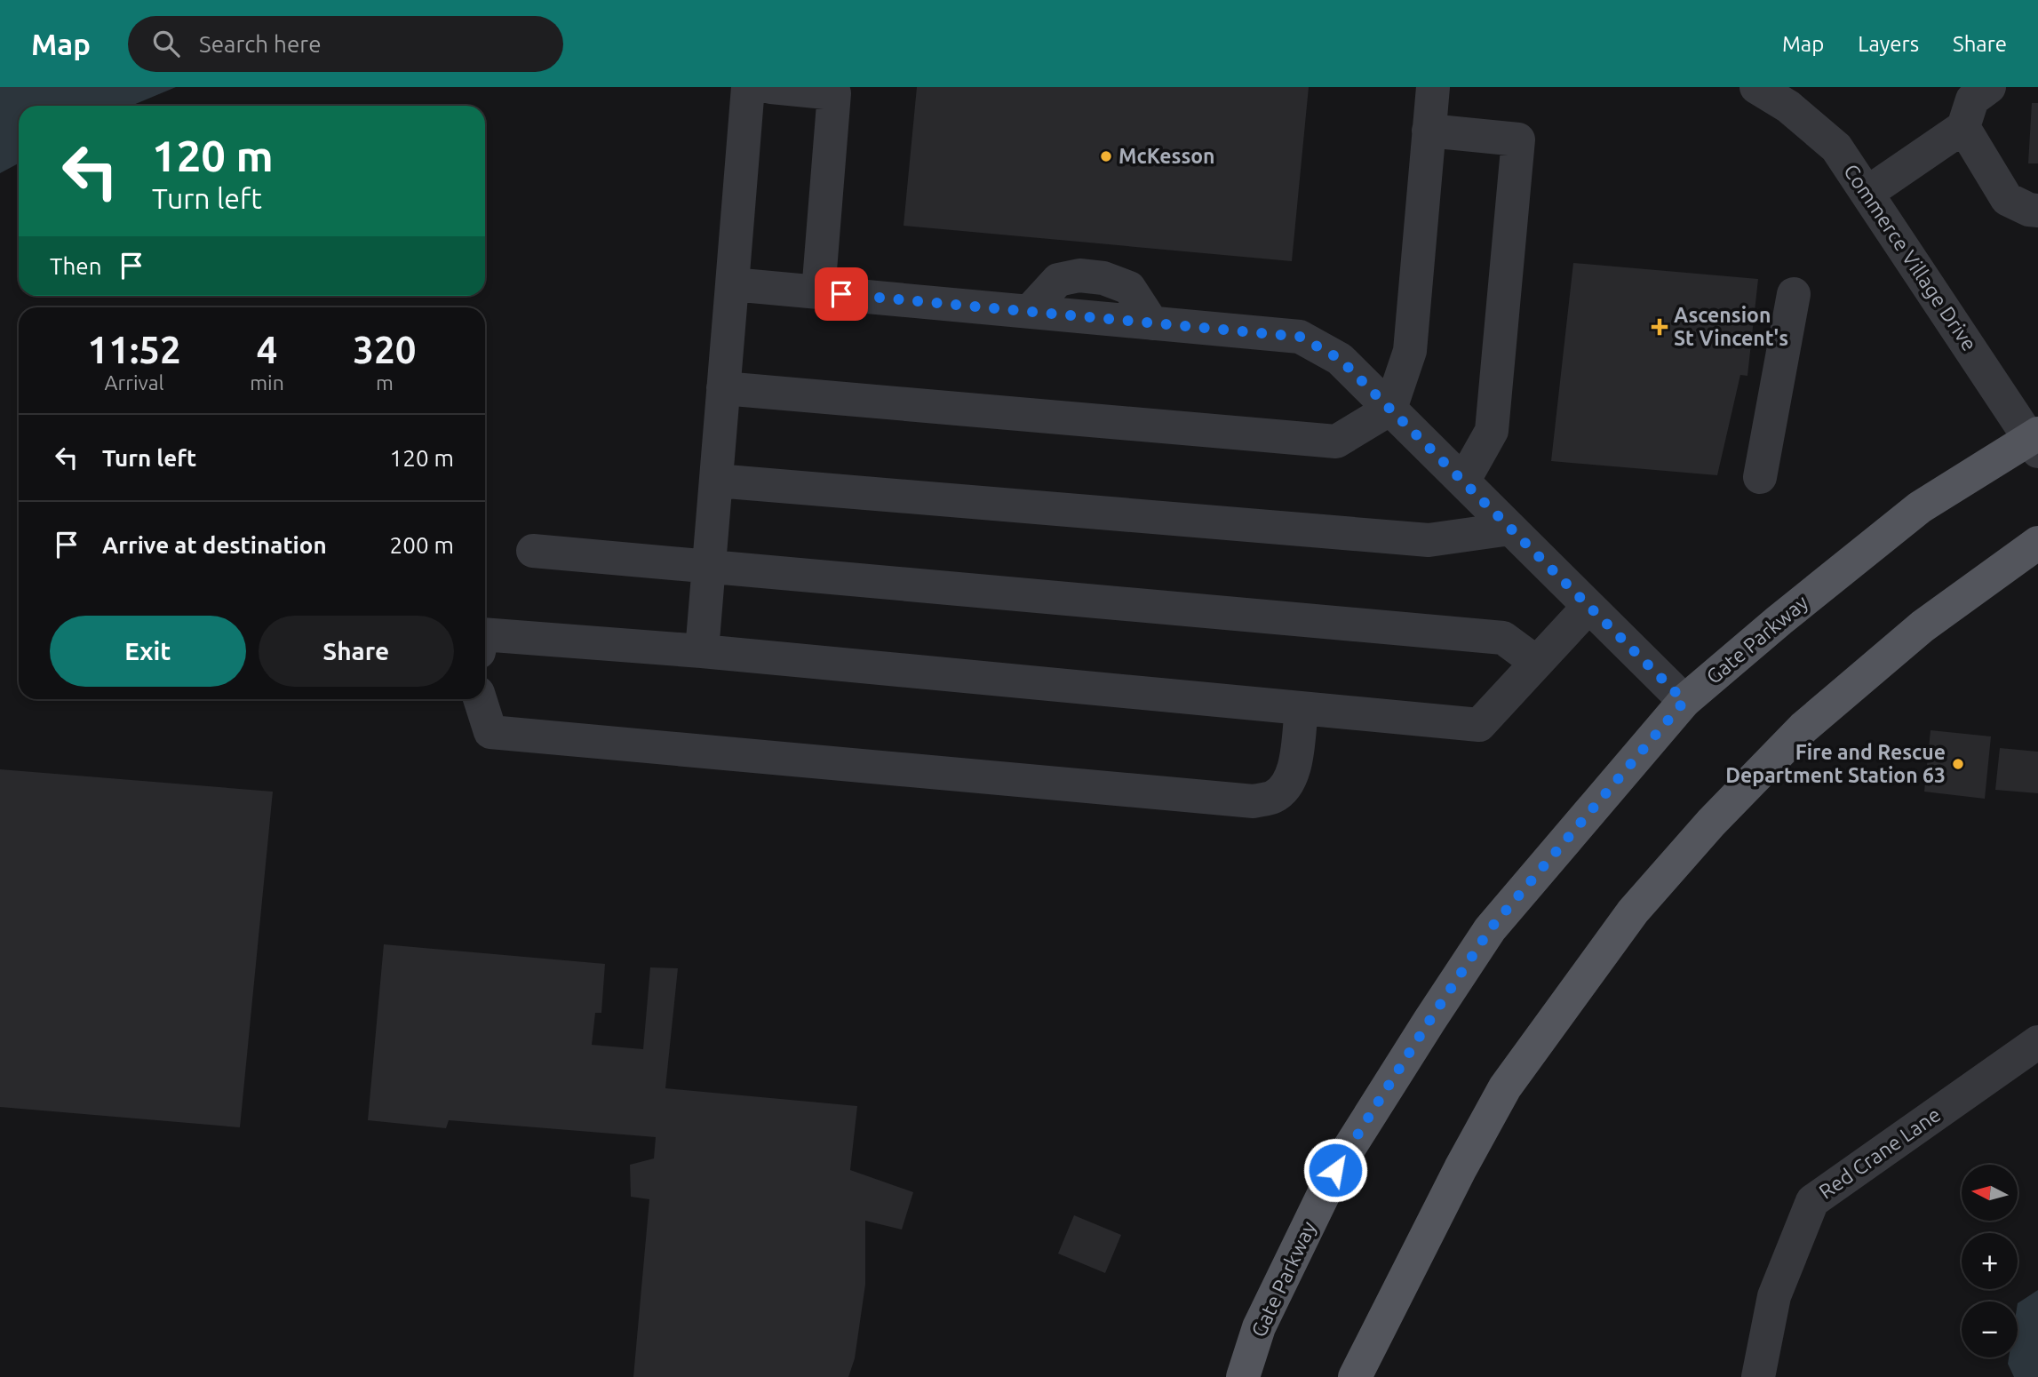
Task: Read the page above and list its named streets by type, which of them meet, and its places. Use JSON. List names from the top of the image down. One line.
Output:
{"streets":{"main road":["Gate Parkway"],"street":["Commerce Village Drive","Red Crane Lane"]},"crossings":[["Commerce Village Drive","Gate Parkway"]],"places":{"other":["McKesson","Fire and Rescue Department Station 63"],"health":["Ascension St Vincent's"]},"north":"left","page":{"header":"Map","search":"Search here","nav":["Map","Layers","Share"],"turn":["120 m","Turn left"],"then":"Then","eta":["11:52","Arrival","4","min","320","m"],"list":[{"name":"Turn left","value":"120 m"},{"name":"Arrive at destination","value":"200 m"}],"buttons":["Exit","Share"],"map_buttons":["+","−"]}}
